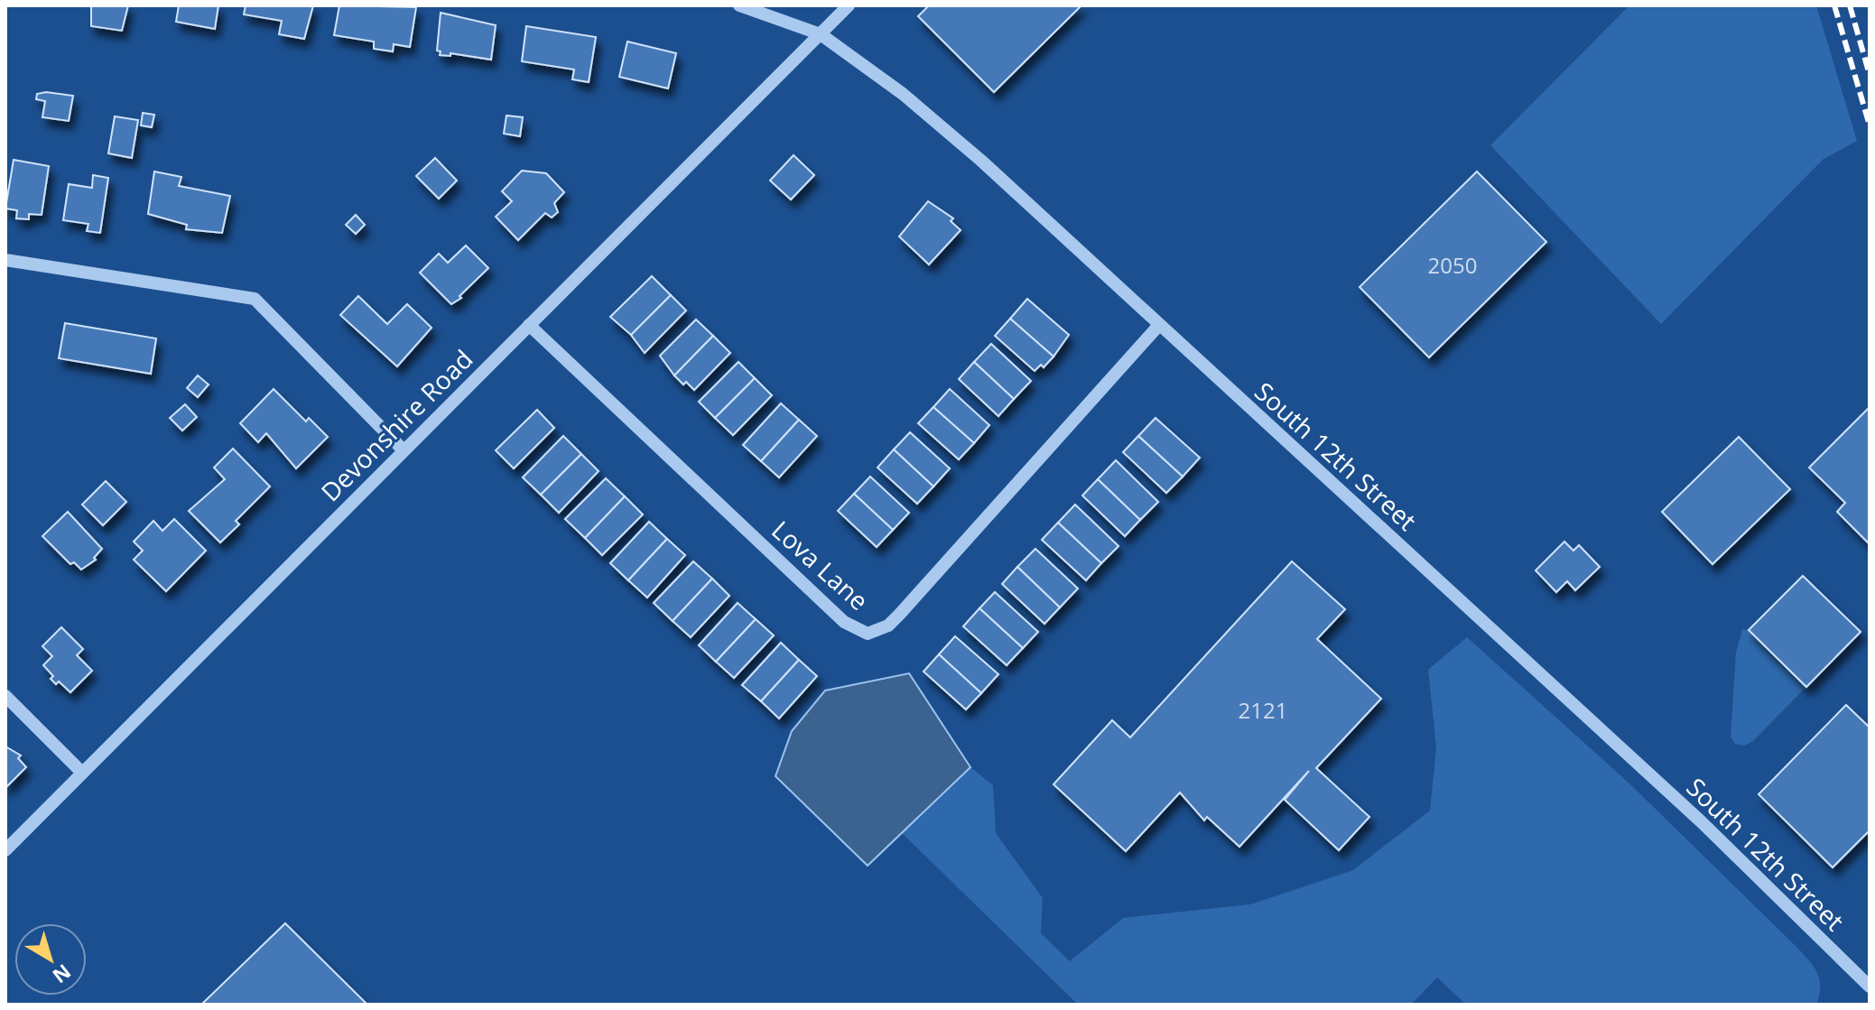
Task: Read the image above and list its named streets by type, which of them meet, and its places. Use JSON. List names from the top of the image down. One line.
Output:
{"streets":{"street":["Devonshire Road","South 12th Street","Lova Lane"]},"crossings":[["Devonshire Road","South 12th Street"],["Devonshire Road","Lova Lane"],["South 12th Street","Lova Lane"]],"house_numbers":["2050","2121"],"north":"bottom right"}
